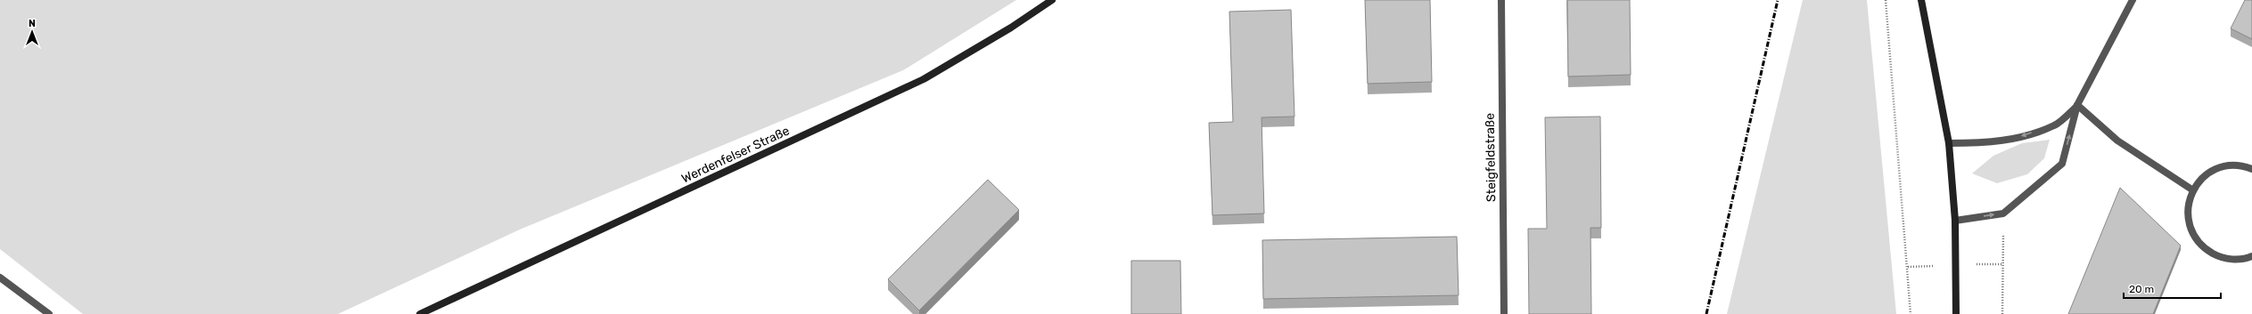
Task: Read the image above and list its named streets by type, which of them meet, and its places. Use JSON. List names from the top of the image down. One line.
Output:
{"streets":{"street":["Werdenfelser Straße","Steigfeldstraße"]},"scale_bar":"20 m","north":"top"}
